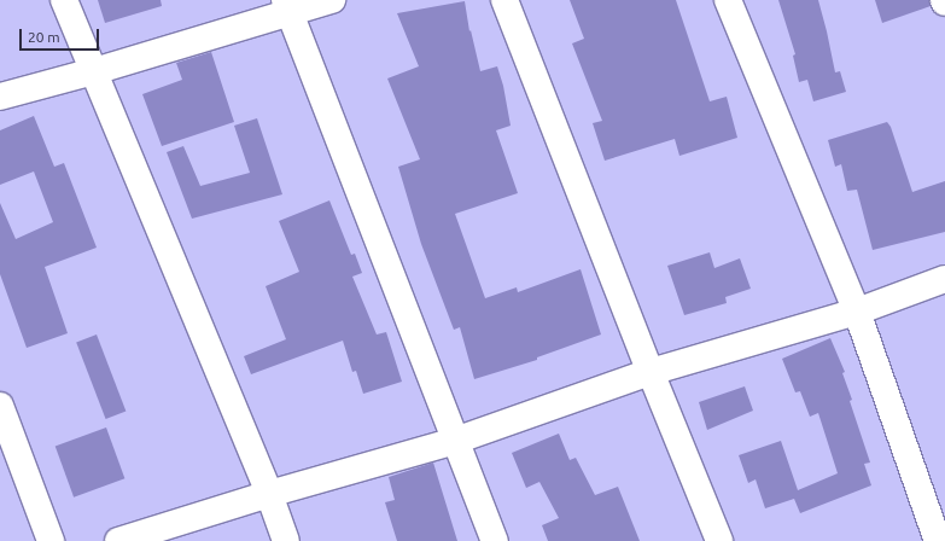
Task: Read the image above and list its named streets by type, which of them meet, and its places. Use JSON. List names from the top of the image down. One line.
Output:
{"scale_bar":"20 m"}
